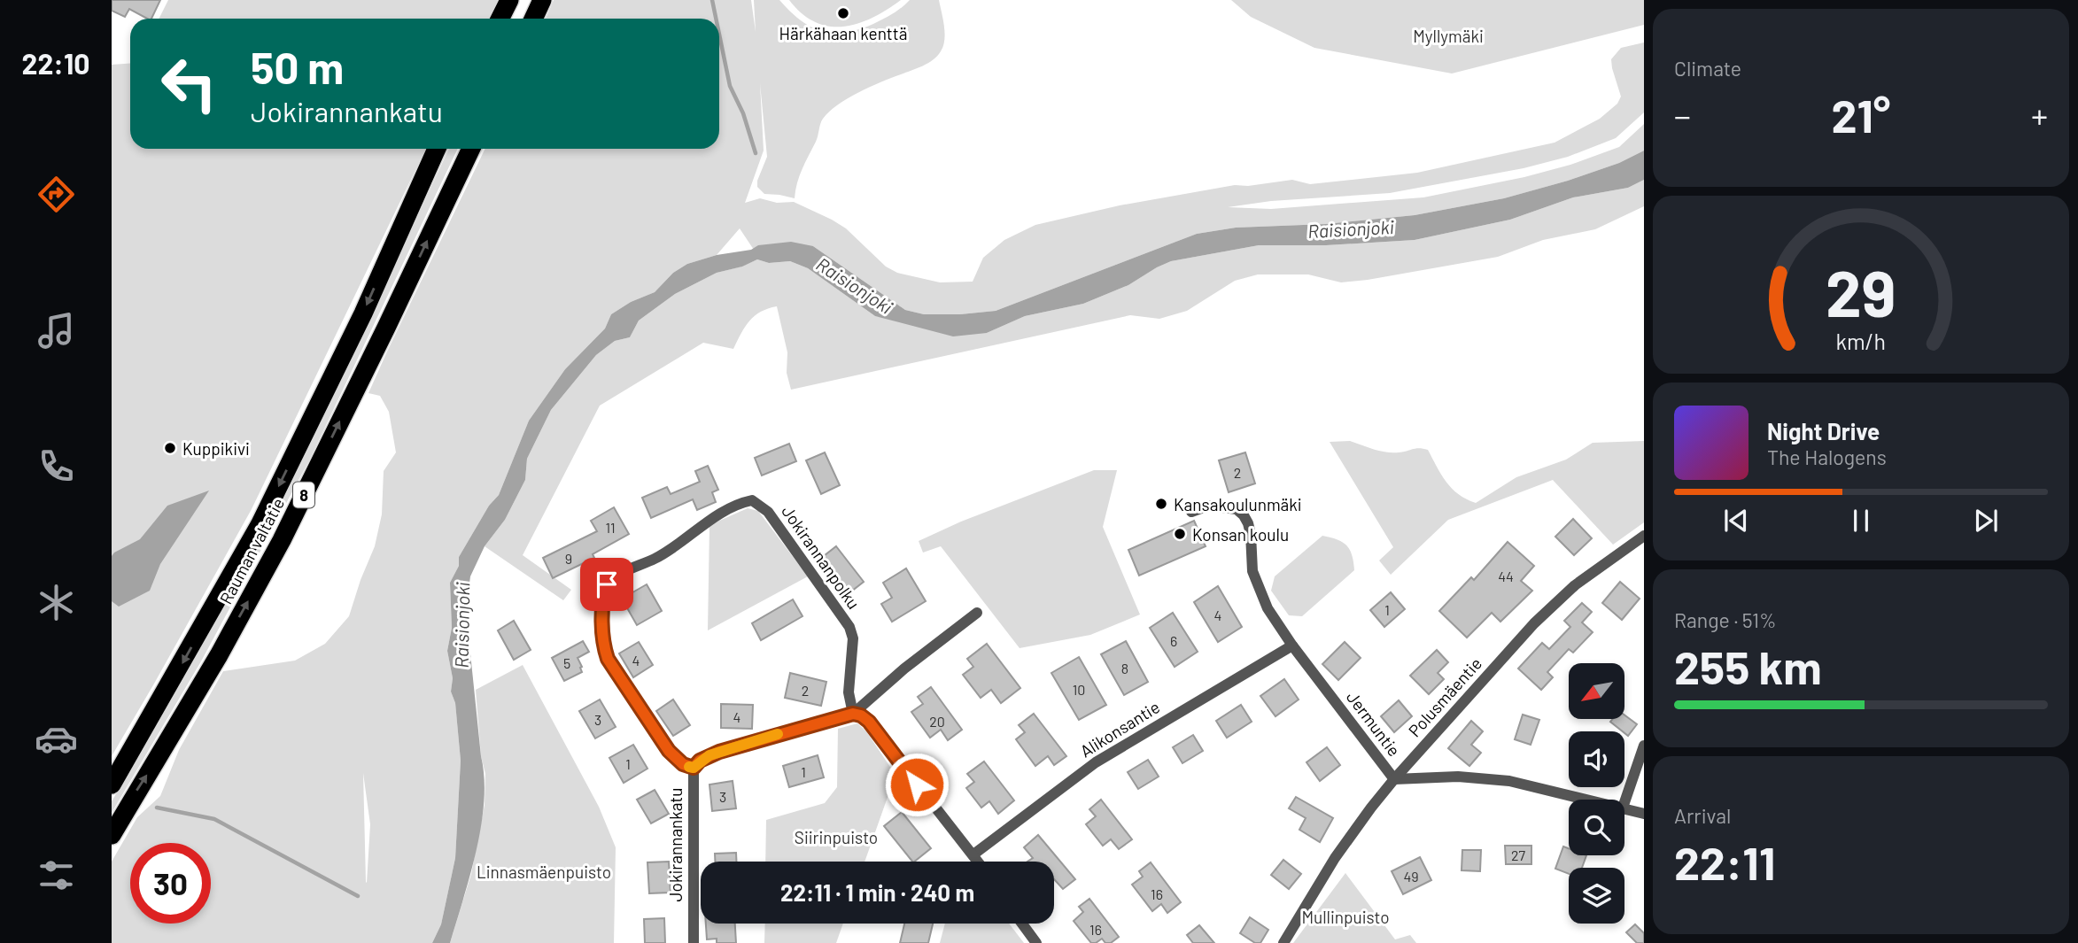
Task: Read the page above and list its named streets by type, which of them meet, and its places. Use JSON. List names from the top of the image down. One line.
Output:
{"streets":{"highway":["8","Rauman valtatie"],"street":["Jokirannanpolku","Polusmäentie","Jermuntie","Alikonsantie","Jokirannankatu"]},"crossings":[["Jokirannanpolku","Jokirannankatu"],["Polusmäentie","Jermuntie"],["Jermuntie","Alikonsantie"]],"water":["Raisionjoki"],"parks":["Myllymäki","Siirinpuisto","Linnasmäenpuisto","Mullinpuisto"],"places":["Härkähaan kenttä","Kuppikivi","Kansakoulunmäki","Konsan koulu"],"house_numbers":["2","11","9","44","1","4","6","4","5","8","10","2","4","3","20","1","1","3","27","49","16","16"],"north":"bottom left","page":{"tabs":"22:10","tile":["Climate",["Range · 51%","255 km"],["Arrival","22:11"]],"turn":["50 m","Jokirannankatu"],"heat":["−","21°","+"],"song":["Night Drive","The Halogens"],"limit":"30","trip":"22:11 · 1 min · 240 m","gauge":["29","km/h"]}}
